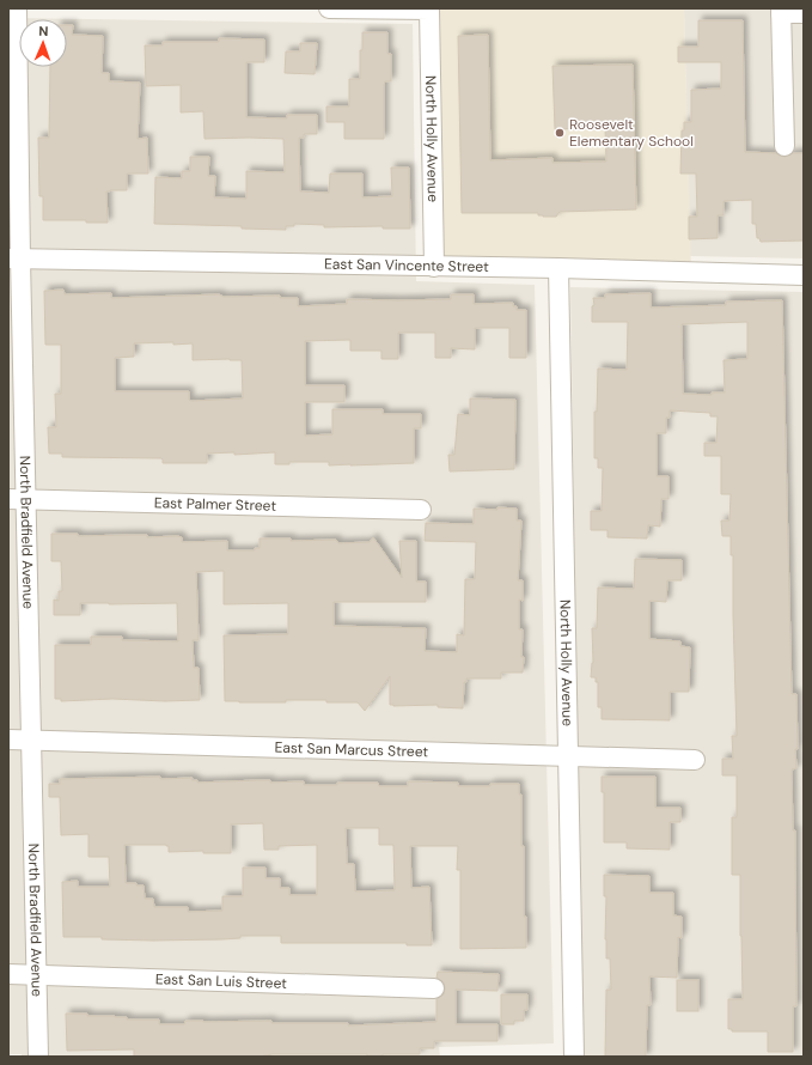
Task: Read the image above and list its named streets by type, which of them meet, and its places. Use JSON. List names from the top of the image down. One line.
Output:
{"streets":{"street":["North Holly Avenue","East San Vincente Street","East Palmer Street","North Bradfield Avenue","East San Marcus Street","East San Luis Street"]},"crossings":[["North Holly Avenue","East San Vincente Street"],["North Holly Avenue","East San Marcus Street"],["East San Vincente Street","North Bradfield Avenue"],["East Palmer Street","North Bradfield Avenue"],["North Bradfield Avenue","East San Marcus Street"],["North Bradfield Avenue","East San Luis Street"]],"places":["Roosevelt Elementary School"],"north":"top"}
